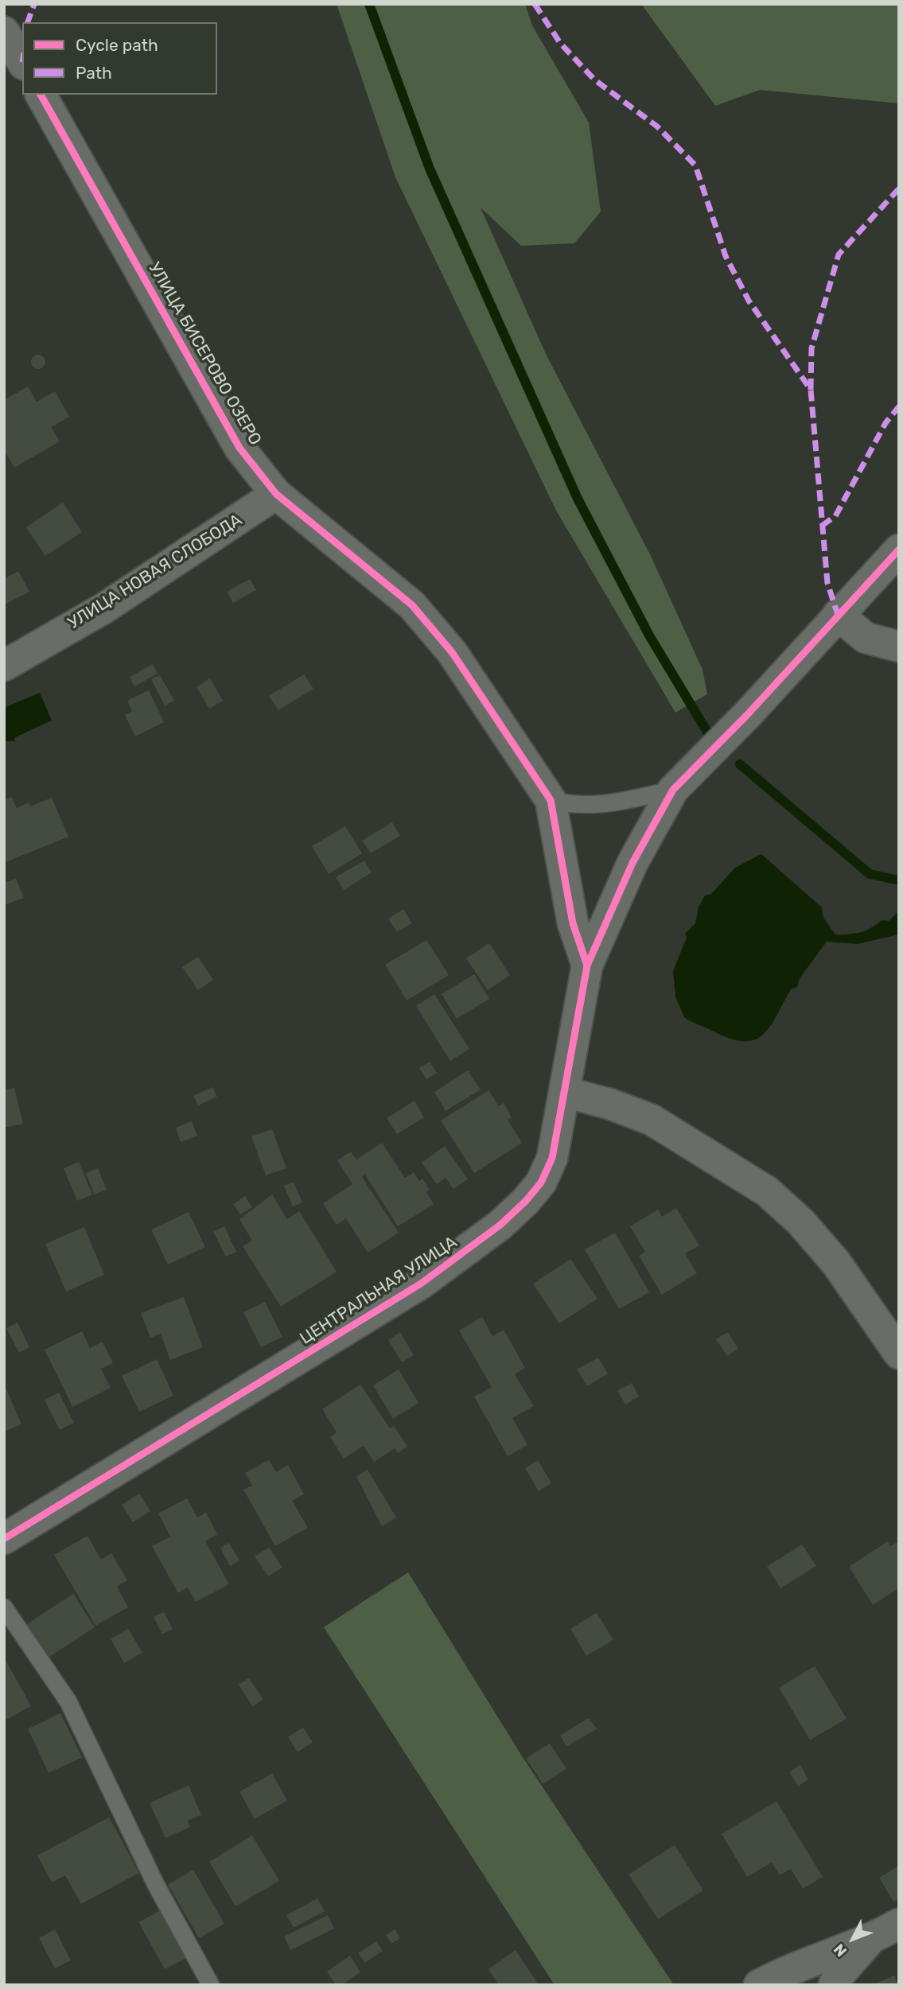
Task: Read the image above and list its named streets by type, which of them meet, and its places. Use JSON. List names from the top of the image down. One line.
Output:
{"streets":{"street":["УЛИЦА БИСЕРОВО ОЗЕРО","УЛИЦА НОВАЯ СЛОБОДА","ЦЕНТРАЛЬНАЯ УЛИЦА"]},"crossings":[["УЛИЦА БИСЕРОВО ОЗЕРО","УЛИЦА НОВАЯ СЛОБОДА"],["УЛИЦА БИСЕРОВО ОЗЕРО","ЦЕНТРАЛЬНАЯ УЛИЦА"]],"legend":["Cycle path","Path"],"north":"bottom left"}
